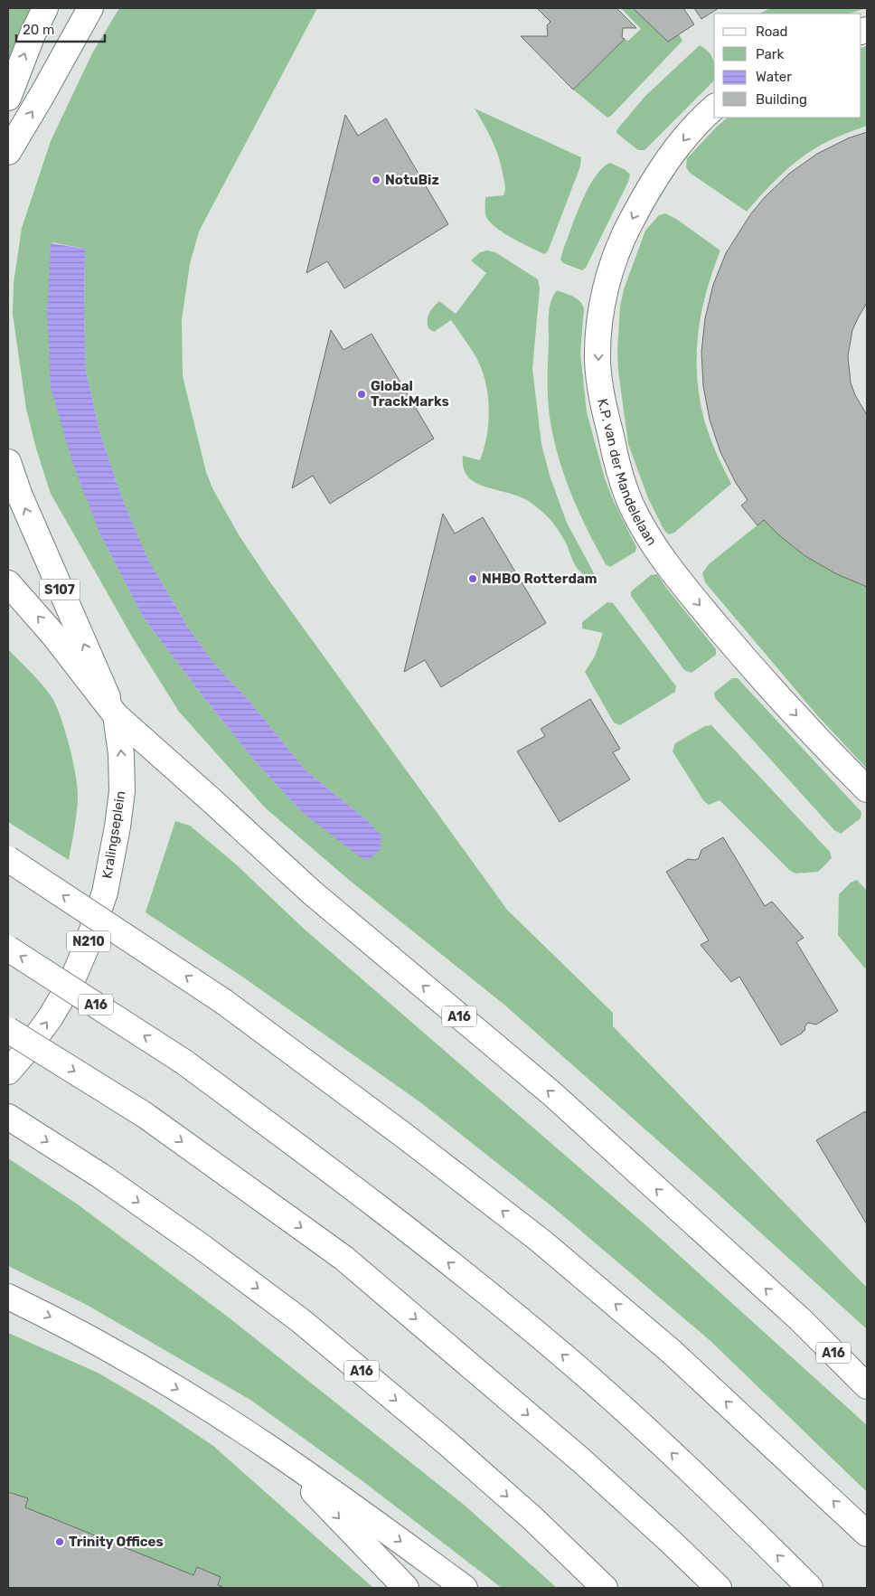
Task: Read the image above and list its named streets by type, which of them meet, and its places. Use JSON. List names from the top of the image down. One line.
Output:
{"streets":{"main road":["K.P. van der Mandelelaan","S107","Kralingseplein","N210","A16"]},"crossings":[["S107","Kralingseplein"],["S107","A16"],["Kralingseplein","A16"]],"one_way":["K.P. van der Mandelelaan"],"places":["NotuBiz","Global TrackMarks","NHBO Rotterdam","Trinity Offices"],"legend":["Road","Park","Water","Building"],"scale_bar":"20 m"}
